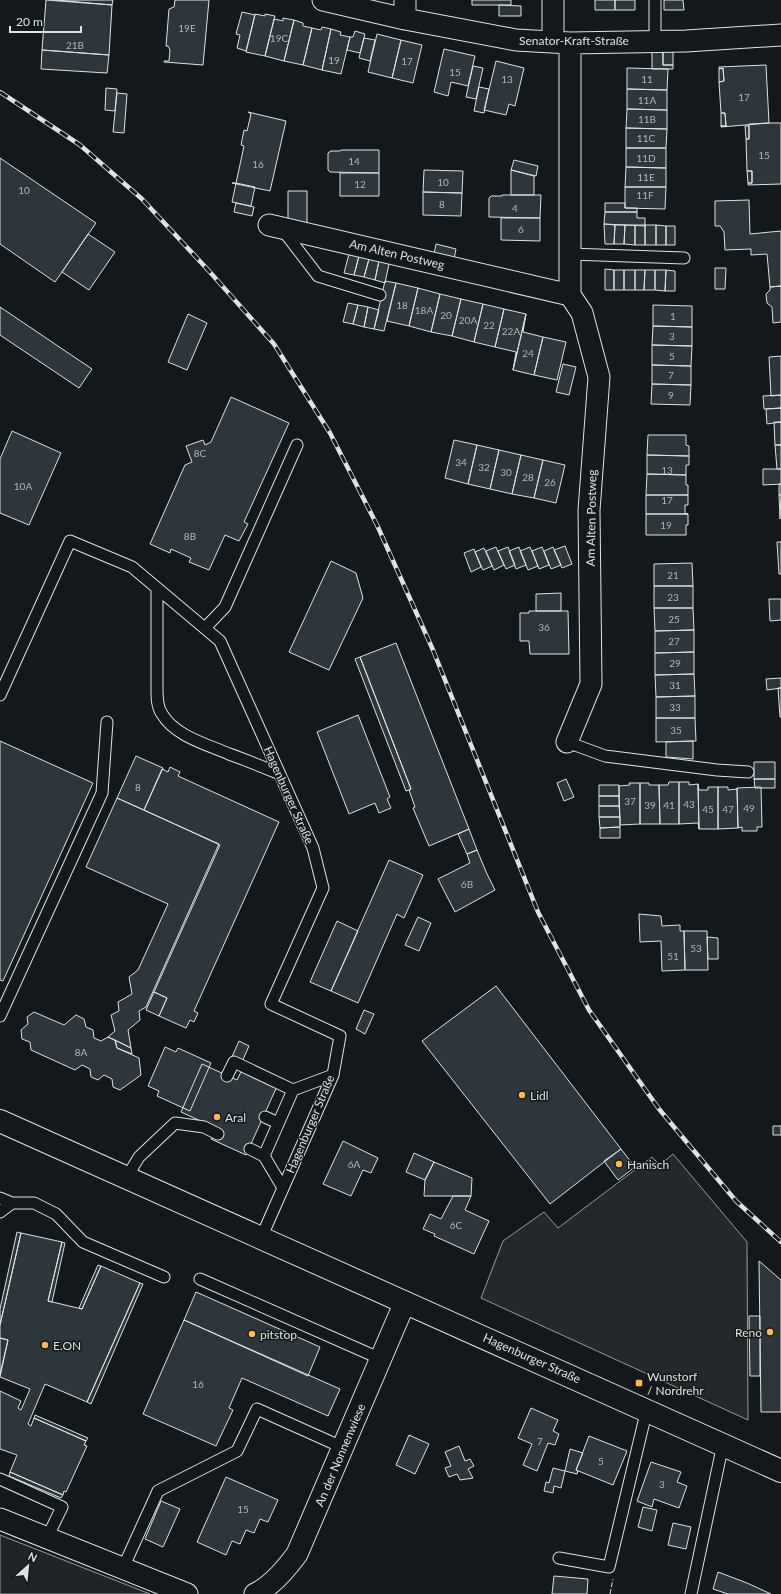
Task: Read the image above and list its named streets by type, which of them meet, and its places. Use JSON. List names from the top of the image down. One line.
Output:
{"streets":{"main road":["Hagenburger Straße"],"street":["Senator-Kraft-Straße","Am Alten Postweg","An der Nonnenwiese"]},"crossings":[["Hagenburger Straße","An der Nonnenwiese"]],"places":{"other":["Lidl","Aral","Hanisch","Reno","pitstop","E.ON"],"transit":["Wunstorf / Nordrehr"]},"house_numbers":["19E","19C","21B","19","17","15","13","11","17","11A","11B","11C","15","11D","14","16","11E","10","12","10","11F","8","4","6","18","18A","20","1","20A","22","22A","3","24","5","7","9","8C","34","32","13","30","28","26","10A","17","19","8B","21","23","25","36","27","29","31","33","35","8","37","43","39","41","49","45","47","6B","53","51","8A","6A","6C","16","7","5","3","15"],"scale_bar":"20 m","north":"top right"}
